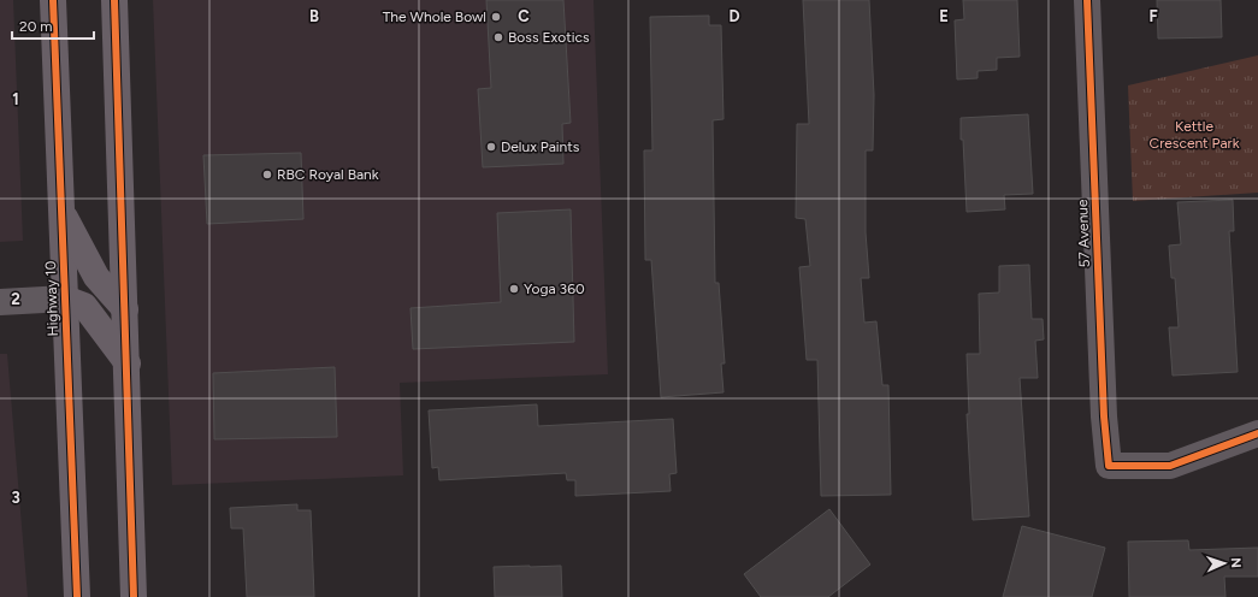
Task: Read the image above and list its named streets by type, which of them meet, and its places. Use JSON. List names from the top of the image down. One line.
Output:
{"streets":{"highway":["Highway 10"],"street":["57 Avenue"]},"parks":["Kettle Crescent Park"],"places":["The Whole Bowl","Boss Exotics","Delux Paints","RBC Royal Bank","Yoga 360"],"scale_bar":"20 m","north":"right","grid":{"columns":["B","C","D","E","F"],"rows":["1","2","3"]}}
